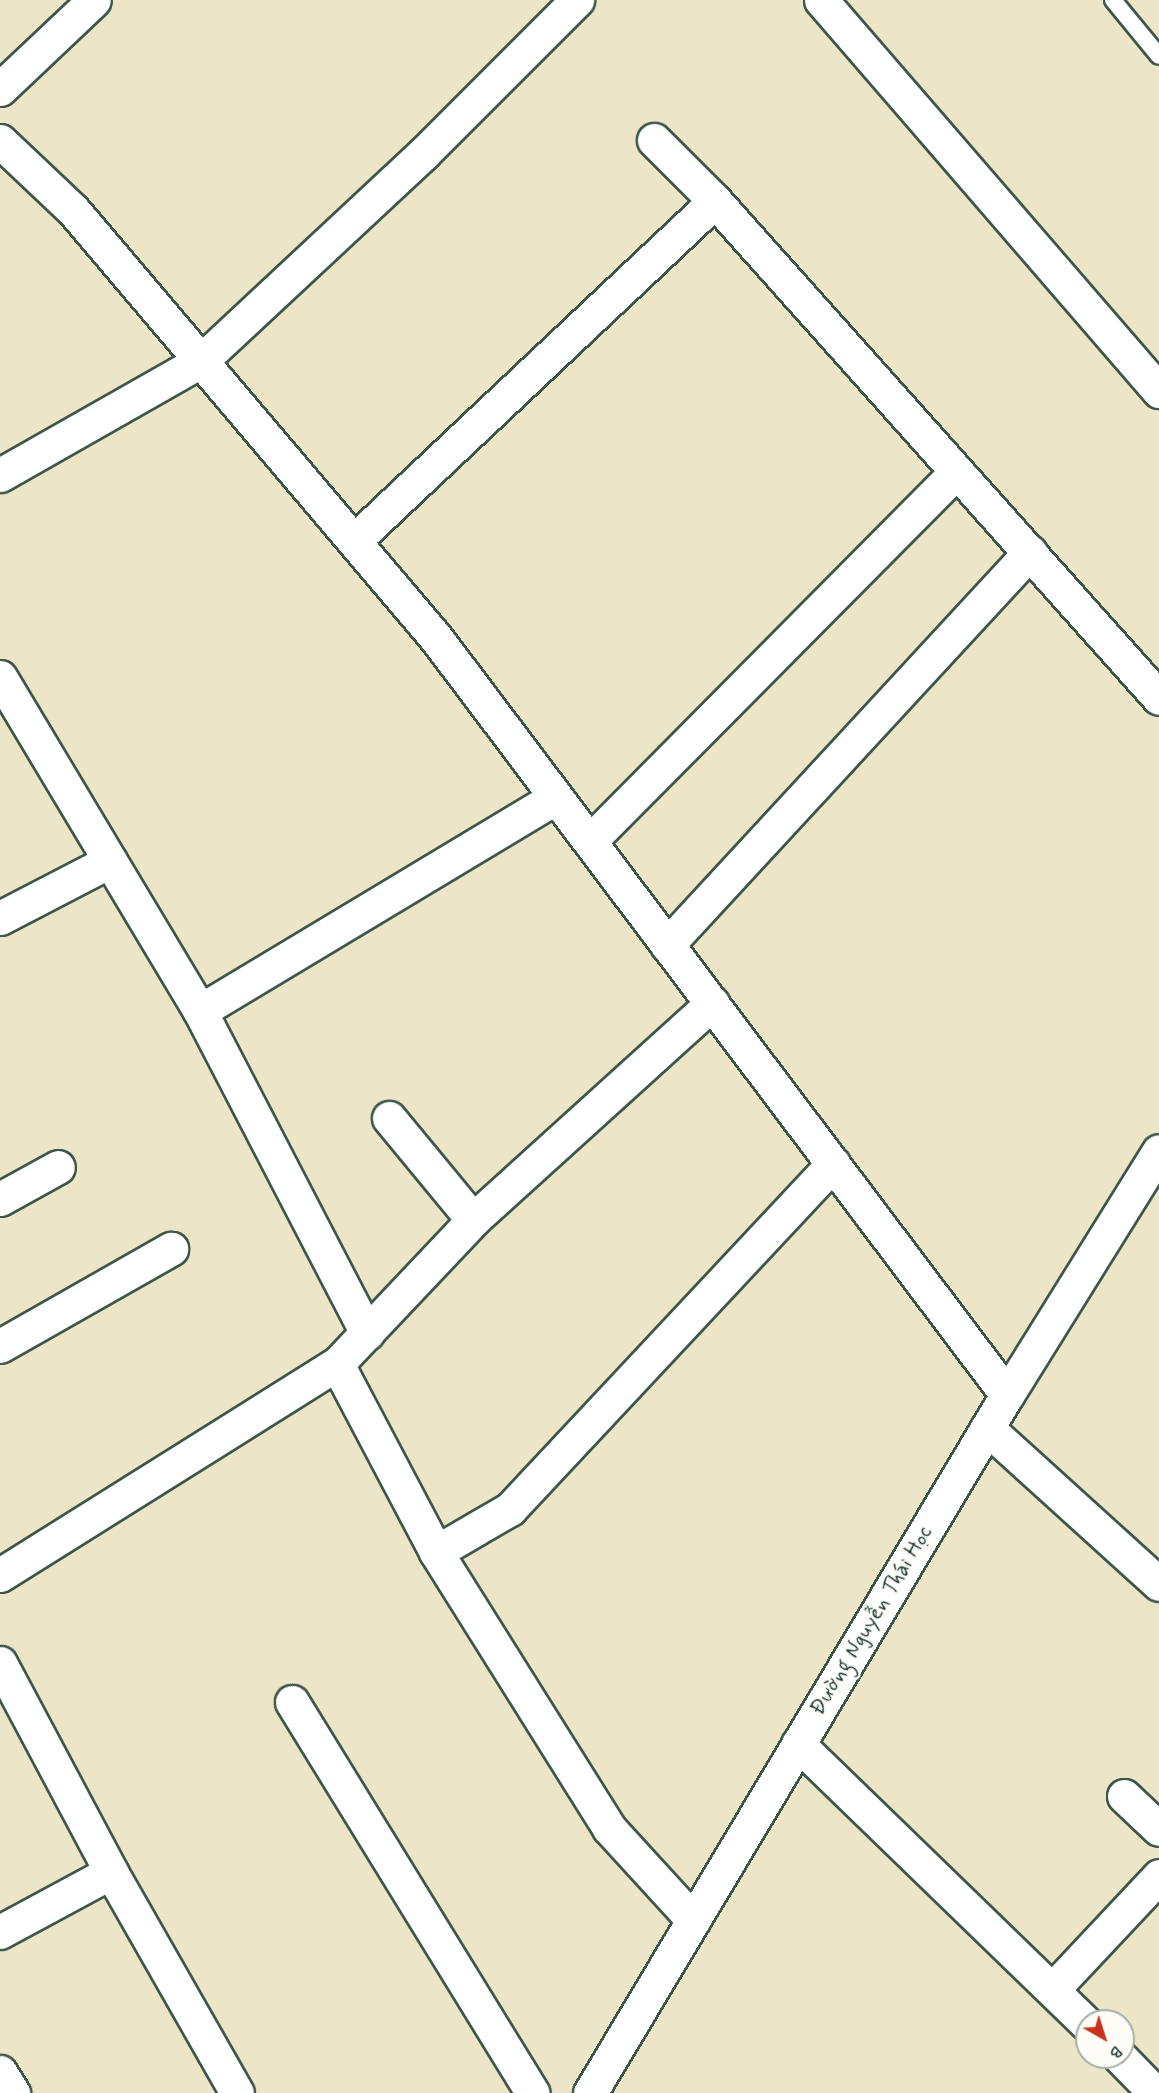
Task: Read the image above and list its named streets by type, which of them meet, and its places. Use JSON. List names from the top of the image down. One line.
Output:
{"streets":{"street":["Đường Nguyễn Thái Học"]},"north":"bottom right"}
